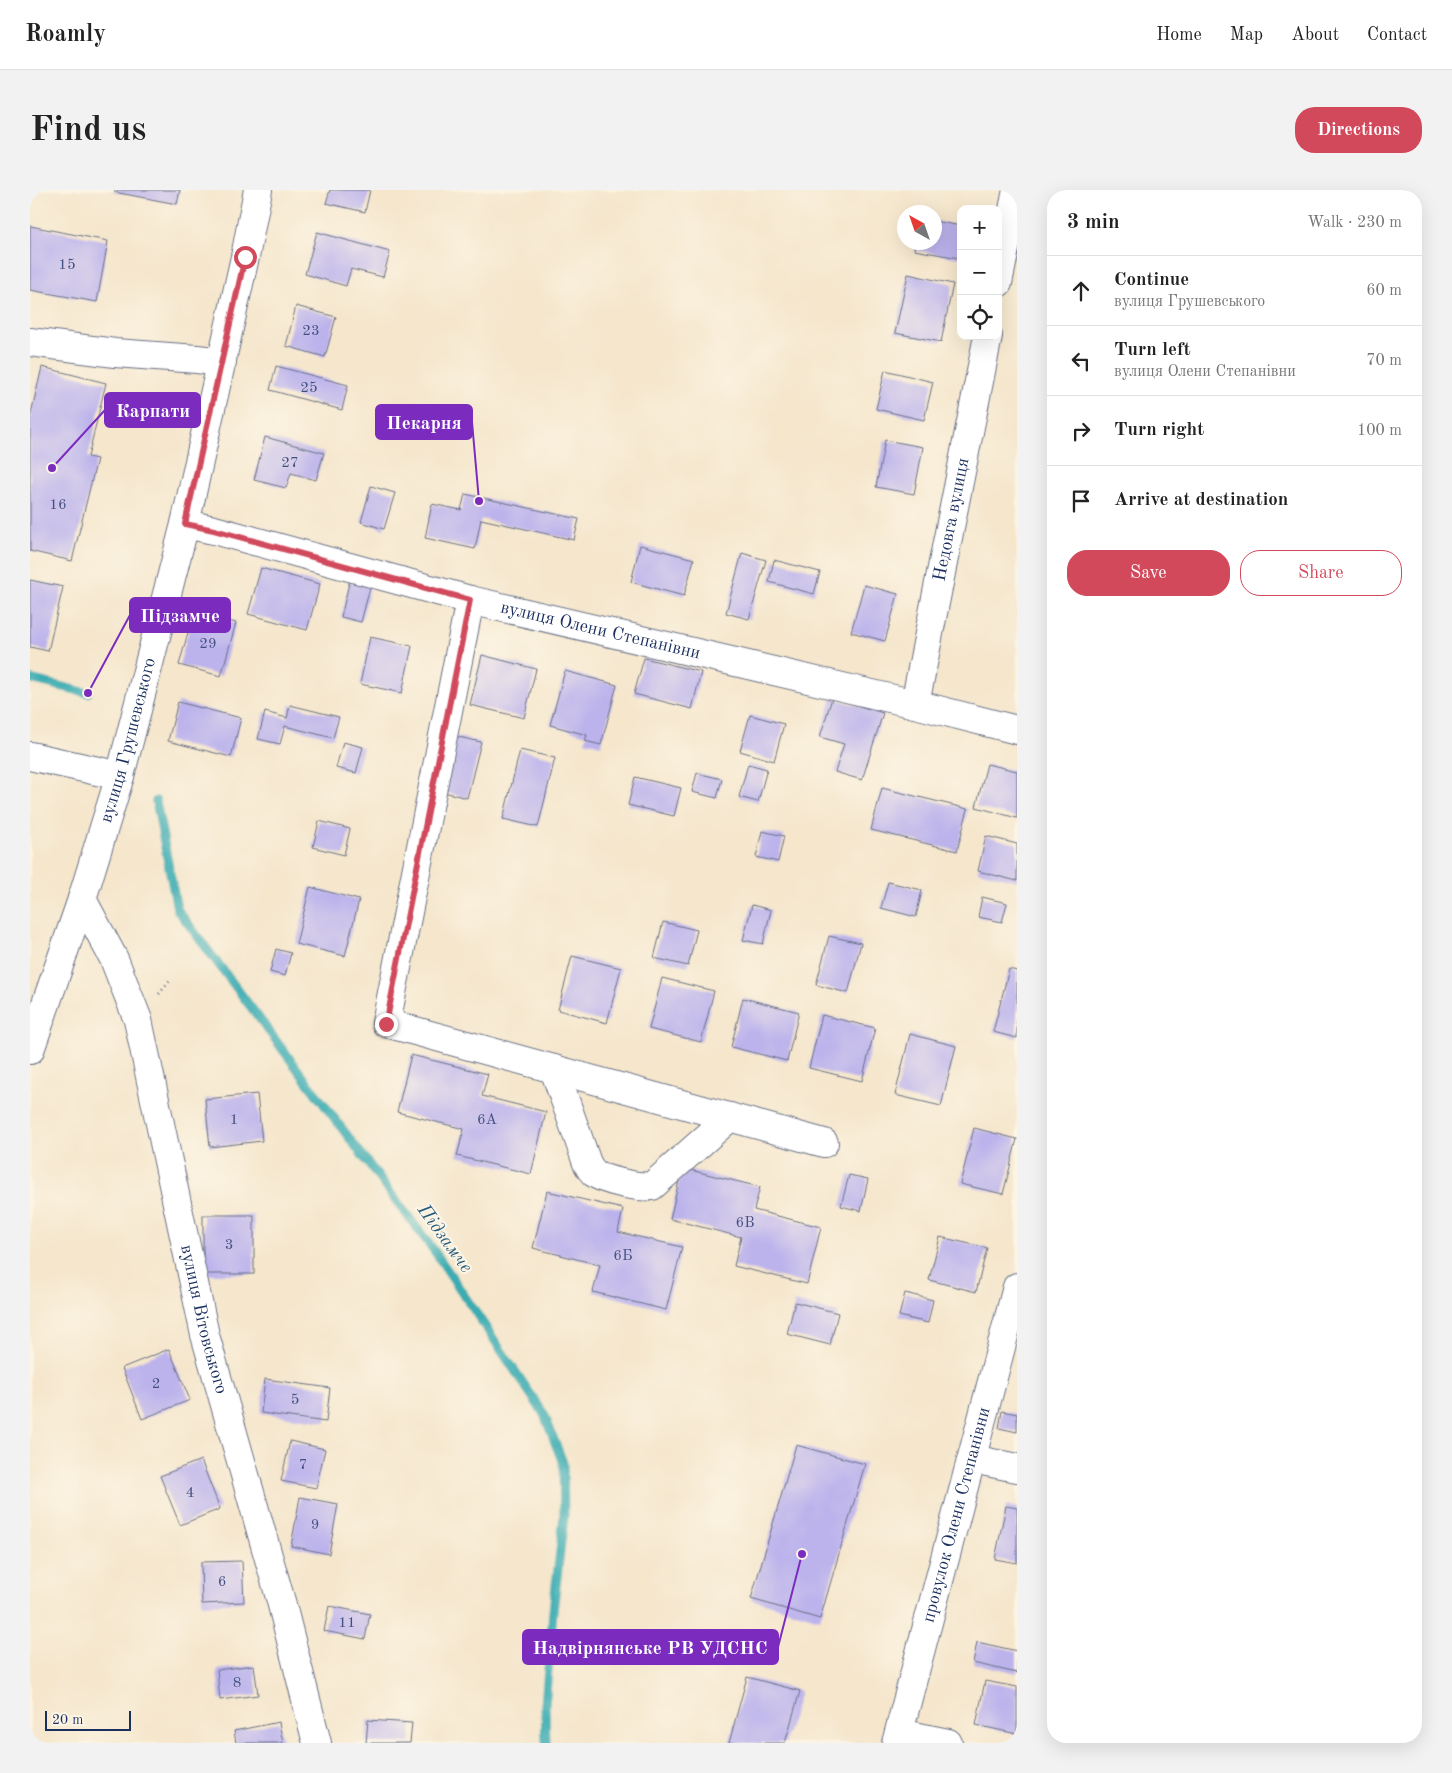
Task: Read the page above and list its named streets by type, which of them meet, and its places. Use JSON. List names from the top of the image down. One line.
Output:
{"streets":{"street":["Недовга вулиця","вулиця Олени Степанівни","вулиця Грушевського","вулиця Вітовського","провулок Олени Степанівни"]},"crossings":[["Недовга вулиця","вулиця Олени Степанівни"],["вулиця Олени Степанівни","вулиця Грушевського"],["вулиця Грушевського","вулиця Вітовського"]],"water":["Підзамче"],"places":["Карпати","Пекарня","Підзамче","Надвірнянське РВ УДСНС"],"house_numbers":["15","23","25","27","16","29","1","6А","6В","3","6Б","2","5","7","4","9","6","11","8"],"scale_bar":"20 m","north":"top left","page":{"header":"Roamly","nav":["Home","Map","About","Contact"],"buttons":["Directions",["Save","Share"]],"title":"Find us","heading":["3 min","Walk · 230 m"],"map_buttons":["+","−"],"list":[["Continue","вулиця Грушевського","60 m"],["Turn left","вулиця Олени Степанівни","70 m"],["Turn right","100 m"],"Arrive at destination"],"scale":"20 m"}}
